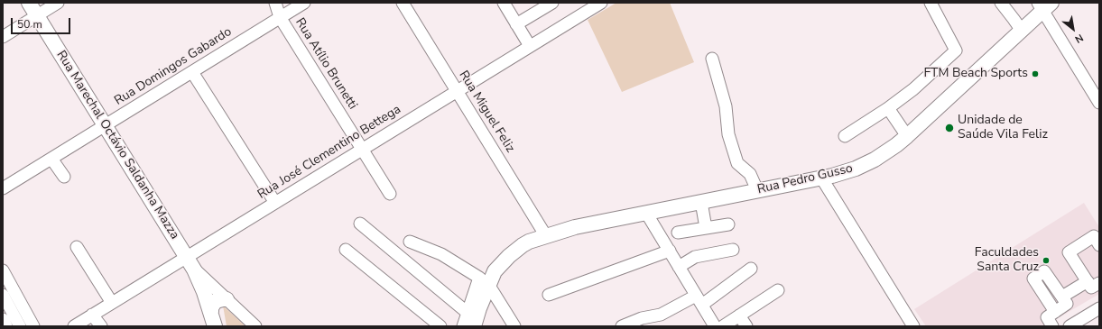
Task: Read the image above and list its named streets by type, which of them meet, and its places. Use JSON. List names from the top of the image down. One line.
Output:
{"streets":{"main road":["Rua Marechal Octávio Saldanha Mazza","Rua Pedro Gusso"],"street":["Rua Atílio Brunetti","Rua Domingos Gabardo","Rua Miguel Feliz","Rua José Clementino Bettega"]},"crossings":[["Rua Atílio Brunetti","Rua Domingos Gabardo"],["Rua Atílio Brunetti","Rua José Clementino Bettega"],["Rua Domingos Gabardo","Rua Marechal Octávio Saldanha Mazza"],["Rua Miguel Feliz","Rua José Clementino Bettega"],["Rua Miguel Feliz","Rua Pedro Gusso"],["Rua Marechal Octávio Saldanha Mazza","Rua José Clementino Bettega"]],"places":["FTM Beach Sports","Unidade de Saúde Vila Feliz","Faculdades Santa Cruz"],"scale_bar":"50 m","north":"bottom right"}
